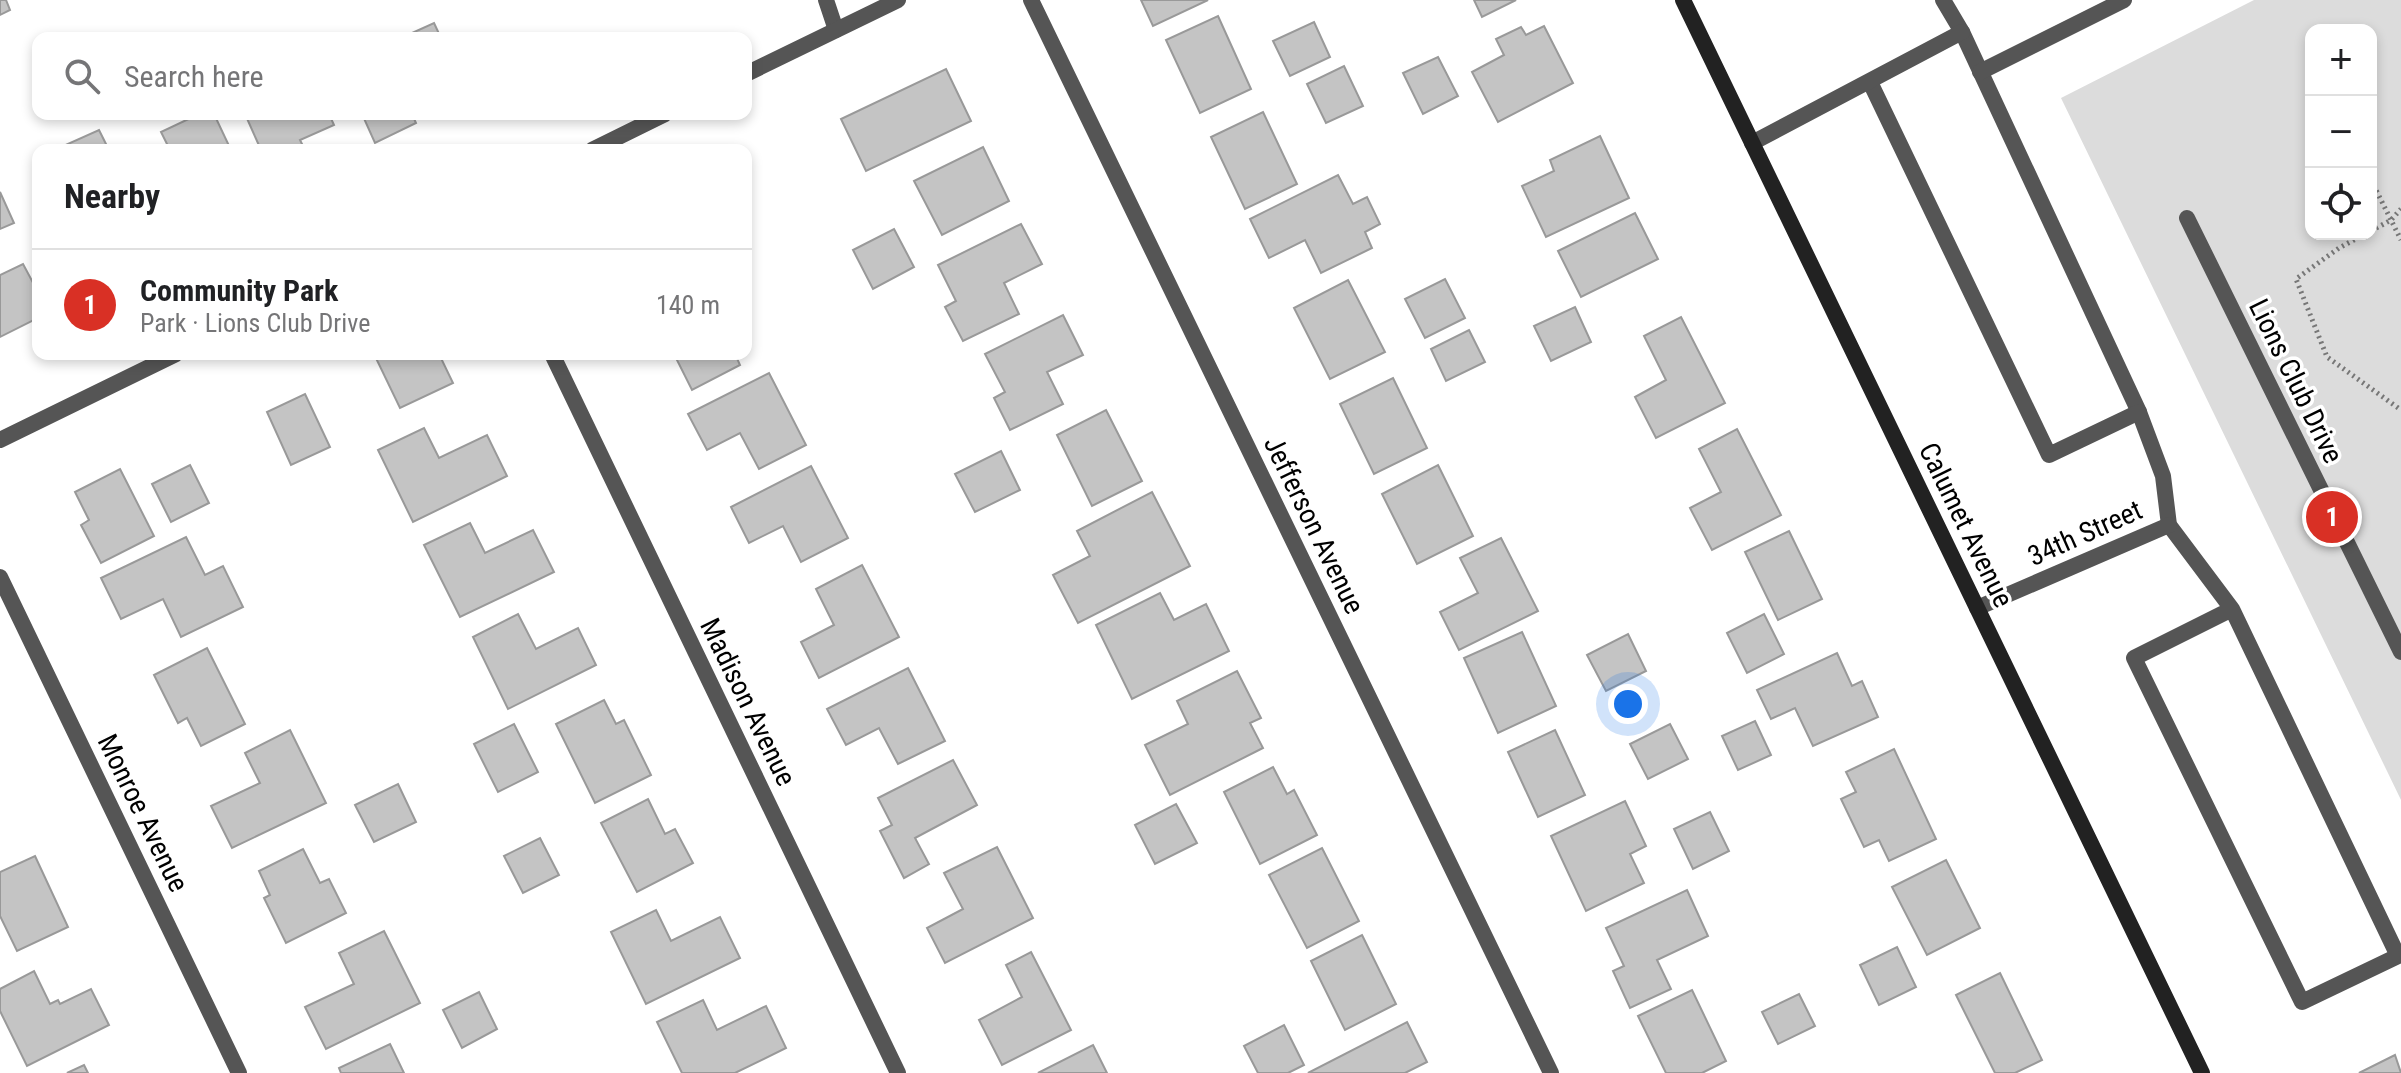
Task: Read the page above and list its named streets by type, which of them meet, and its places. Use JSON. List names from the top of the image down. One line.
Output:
{"streets":{"main road":["Calumet Avenue"],"street":["Lions Club Drive","Jefferson Avenue","34th Street","Madison Avenue","Monroe Avenue"]},"crossings":[["Calumet Avenue","34th Street"]],"page":{"map_buttons":["+","−"],"search":"Search here","heading":"Nearby","list":[{"mark":"1","name":"Community Park","note":"Park · Lions Club Drive","value":"140 m"}],"pins":"1"}}
